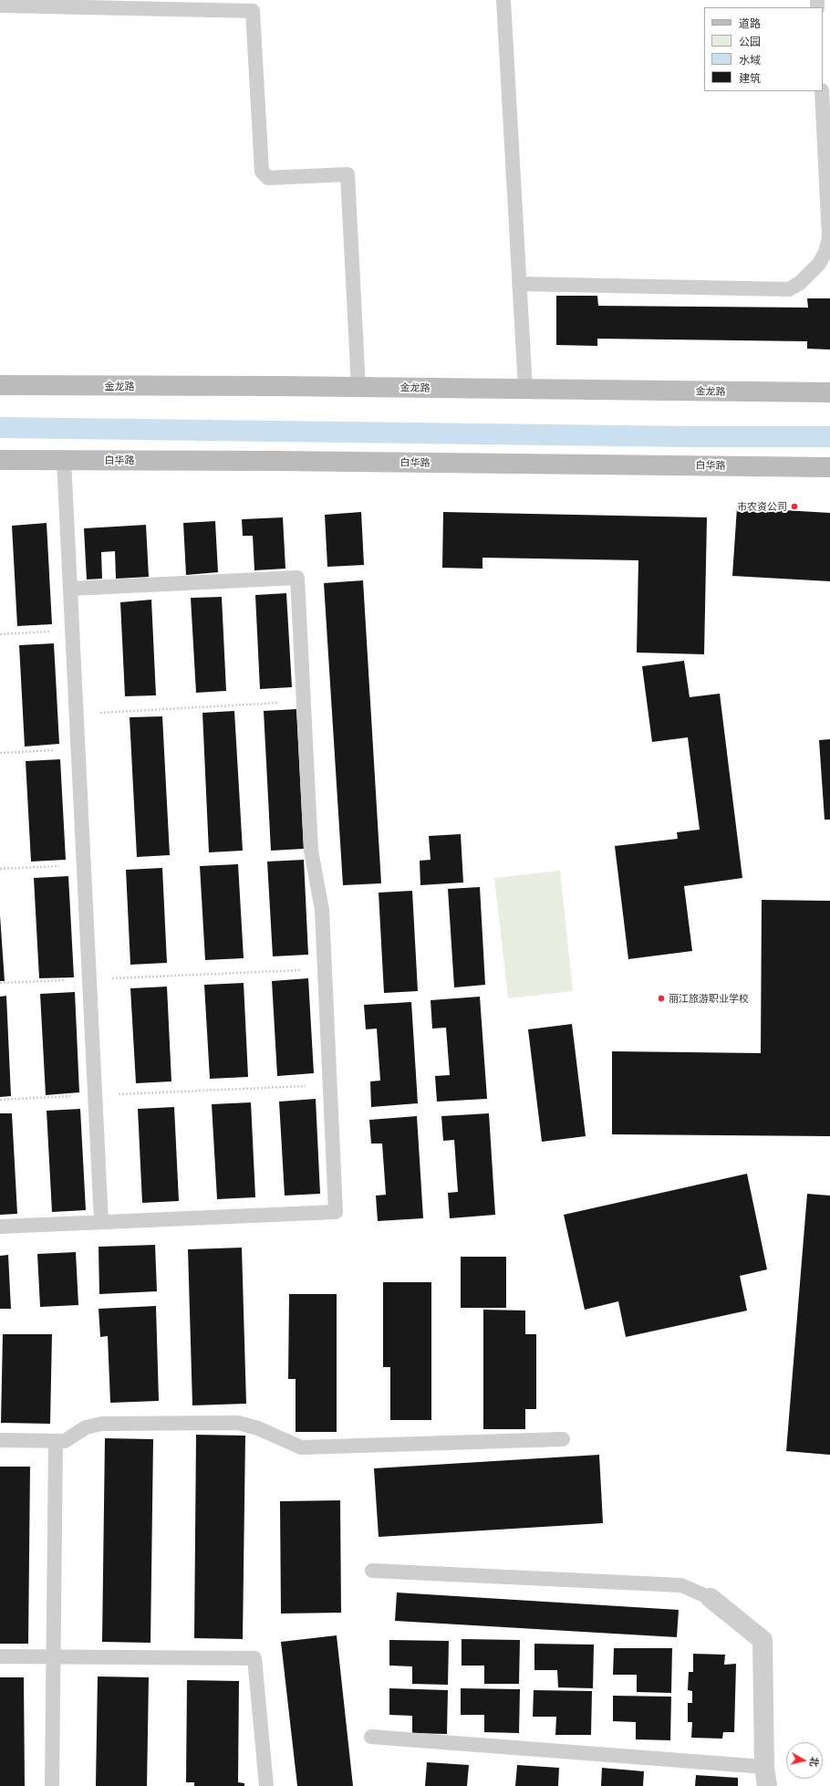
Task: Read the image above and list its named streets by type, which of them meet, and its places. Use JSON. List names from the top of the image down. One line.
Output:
{"streets":{"main road":["金龙路","白华路"]},"places":["市农资公司","丽江旅游职业学校"],"legend":["道路","公园","水域","建筑"],"north":"right"}
